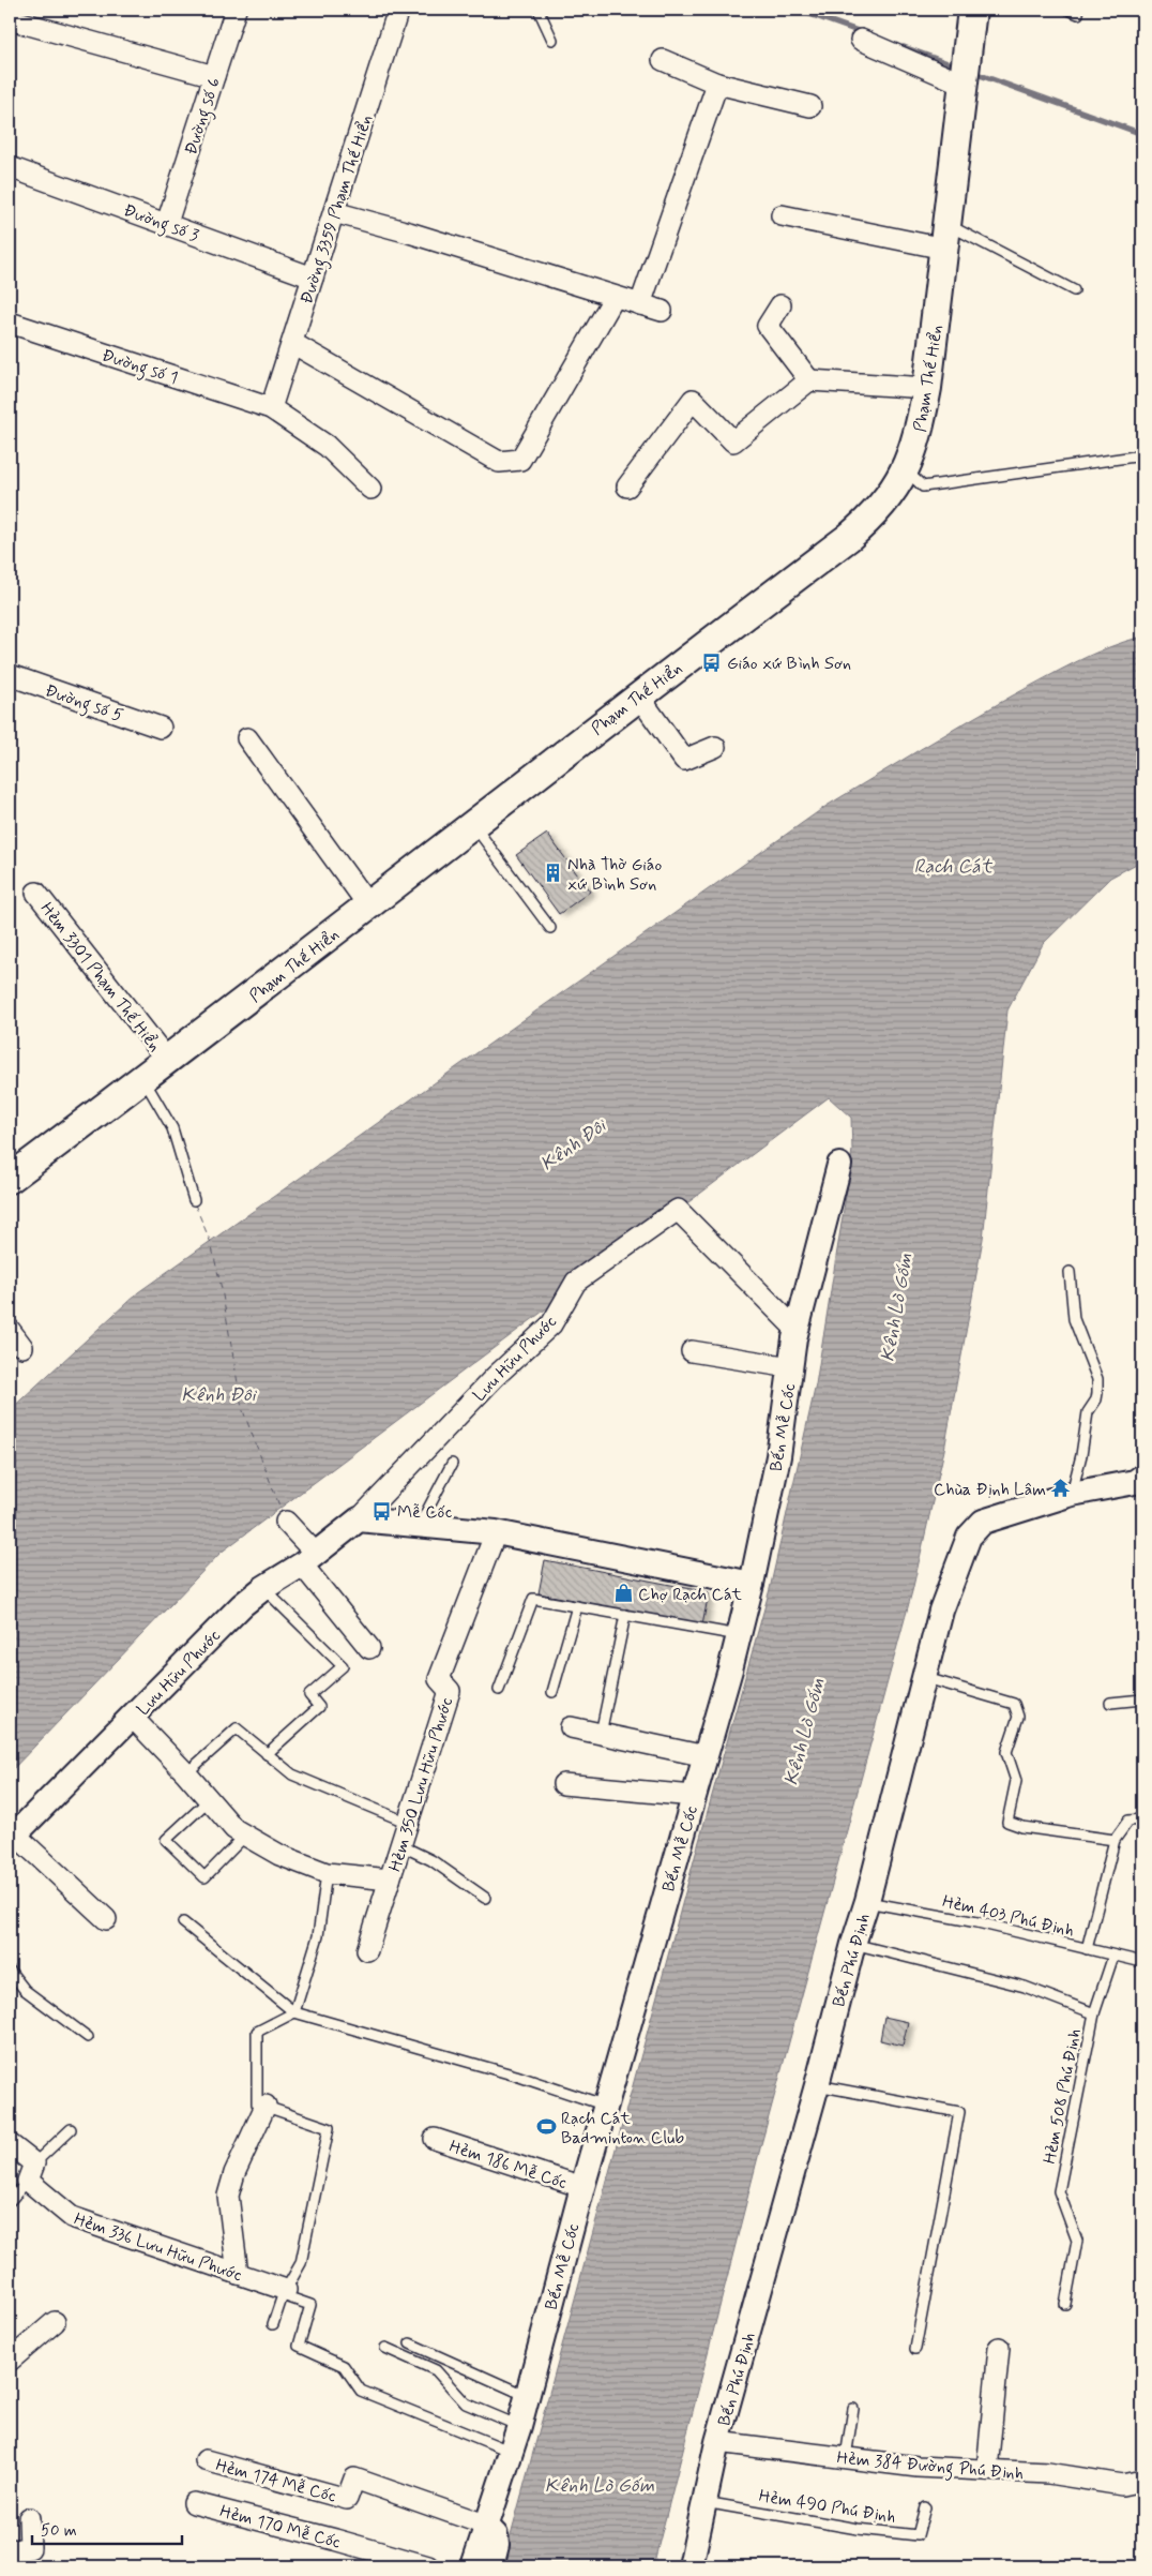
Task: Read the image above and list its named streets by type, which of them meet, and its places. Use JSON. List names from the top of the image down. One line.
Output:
{"streets":{"main road":["Phạm Thế Hiển"],"street":["Đường số 6","Đường 3359 Phạm Thế Hiển","Đường số 3","Đường số 1","Đường số 5","Hẻm 3301 Phạm Thế Hiển","Lưu Hữu Phước","Bến Mễ Cốc","Hẻm 350 Lưu Hữu Phước","Bến Phú Định","Hẻm 186 Mễ Cốc","Hẻm 336 Lưu Hữu Phước","Hẻm 384 Đường Phú Định","Hẻm 174 Mễ Cốc","Hẻm 170 Mễ Cốc"],"lane":["Hẻm 403 Phú Định","Hẻm 508 Phú Định","Hẻm 490 Phú Định"]},"crossings":[["Đường số 6","Đường số 3"],["Đường 3359 Phạm Thế Hiển","Đường số 3"],["Đường 3359 Phạm Thế Hiển","Đường số 1"],["Phạm Thế Hiển","Hẻm 3301 Phạm Thế Hiển"],["Lưu Hữu Phước","Bến Mễ Cốc"],["Bến Mễ Cốc","Hẻm 186 Mễ Cốc"],["Bến Mễ Cốc","Hẻm 174 Mễ Cốc"],["Hẻm 403 Phú Định","Bến Phú Định"],["Bến Phú Định","Hẻm 508 Phú Định"],["Bến Phú Định","Hẻm 384 Đường Phú Định"],["Bến Phú Định","Hẻm 490 Phú Định"]],"water":["Rạch Cát","Kênh Đôi","Kênh Lò Gốm"],"places":{"bus stop":["Giáo xứ Bình Sơn","Mễ Cốc"],"building":["Nhà Thờ Giáo xứ Bình Sơn"],"temple":["Chùa Định Lâm"],"shop":["Chợ Rạch Cát"],"sports":["Rạch Cát Badminton Club"]},"scale_bar":"50 m"}
